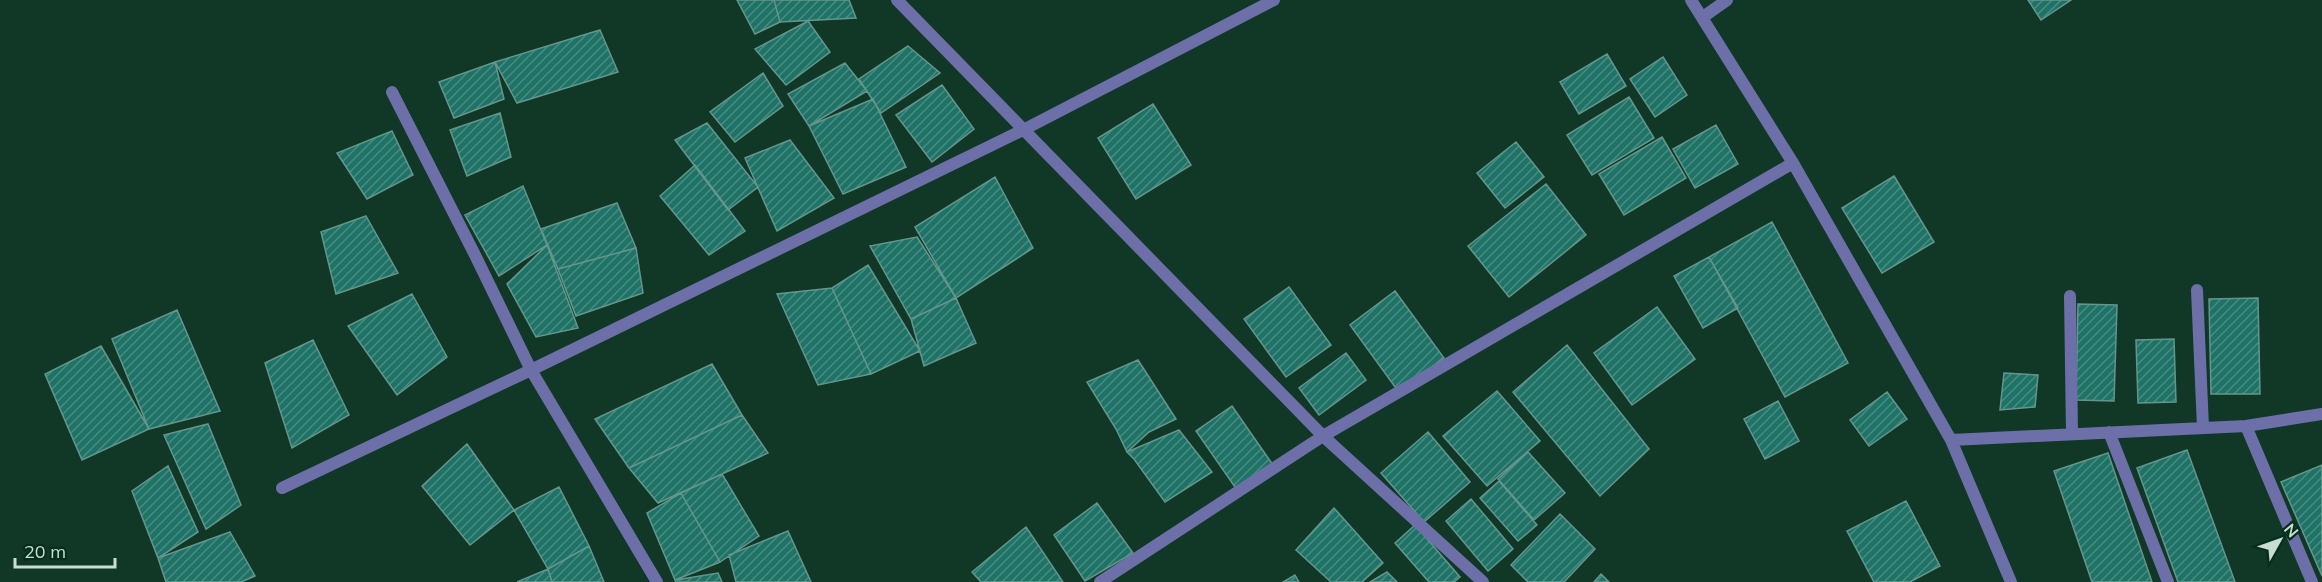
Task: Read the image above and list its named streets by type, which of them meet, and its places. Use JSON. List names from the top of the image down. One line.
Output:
{"scale_bar":"20 m","north":"top right"}
